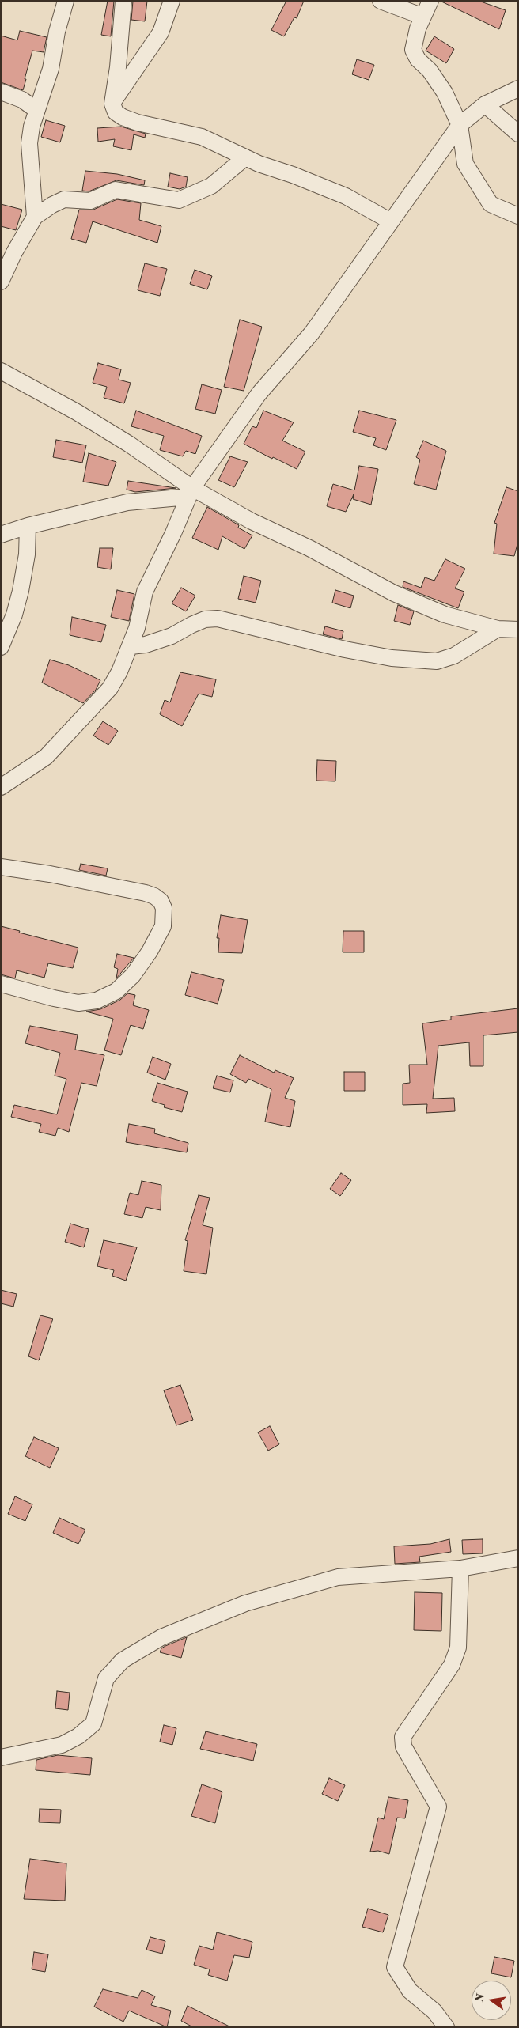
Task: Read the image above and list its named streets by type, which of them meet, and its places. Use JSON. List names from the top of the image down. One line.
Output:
{"north":"left"}
